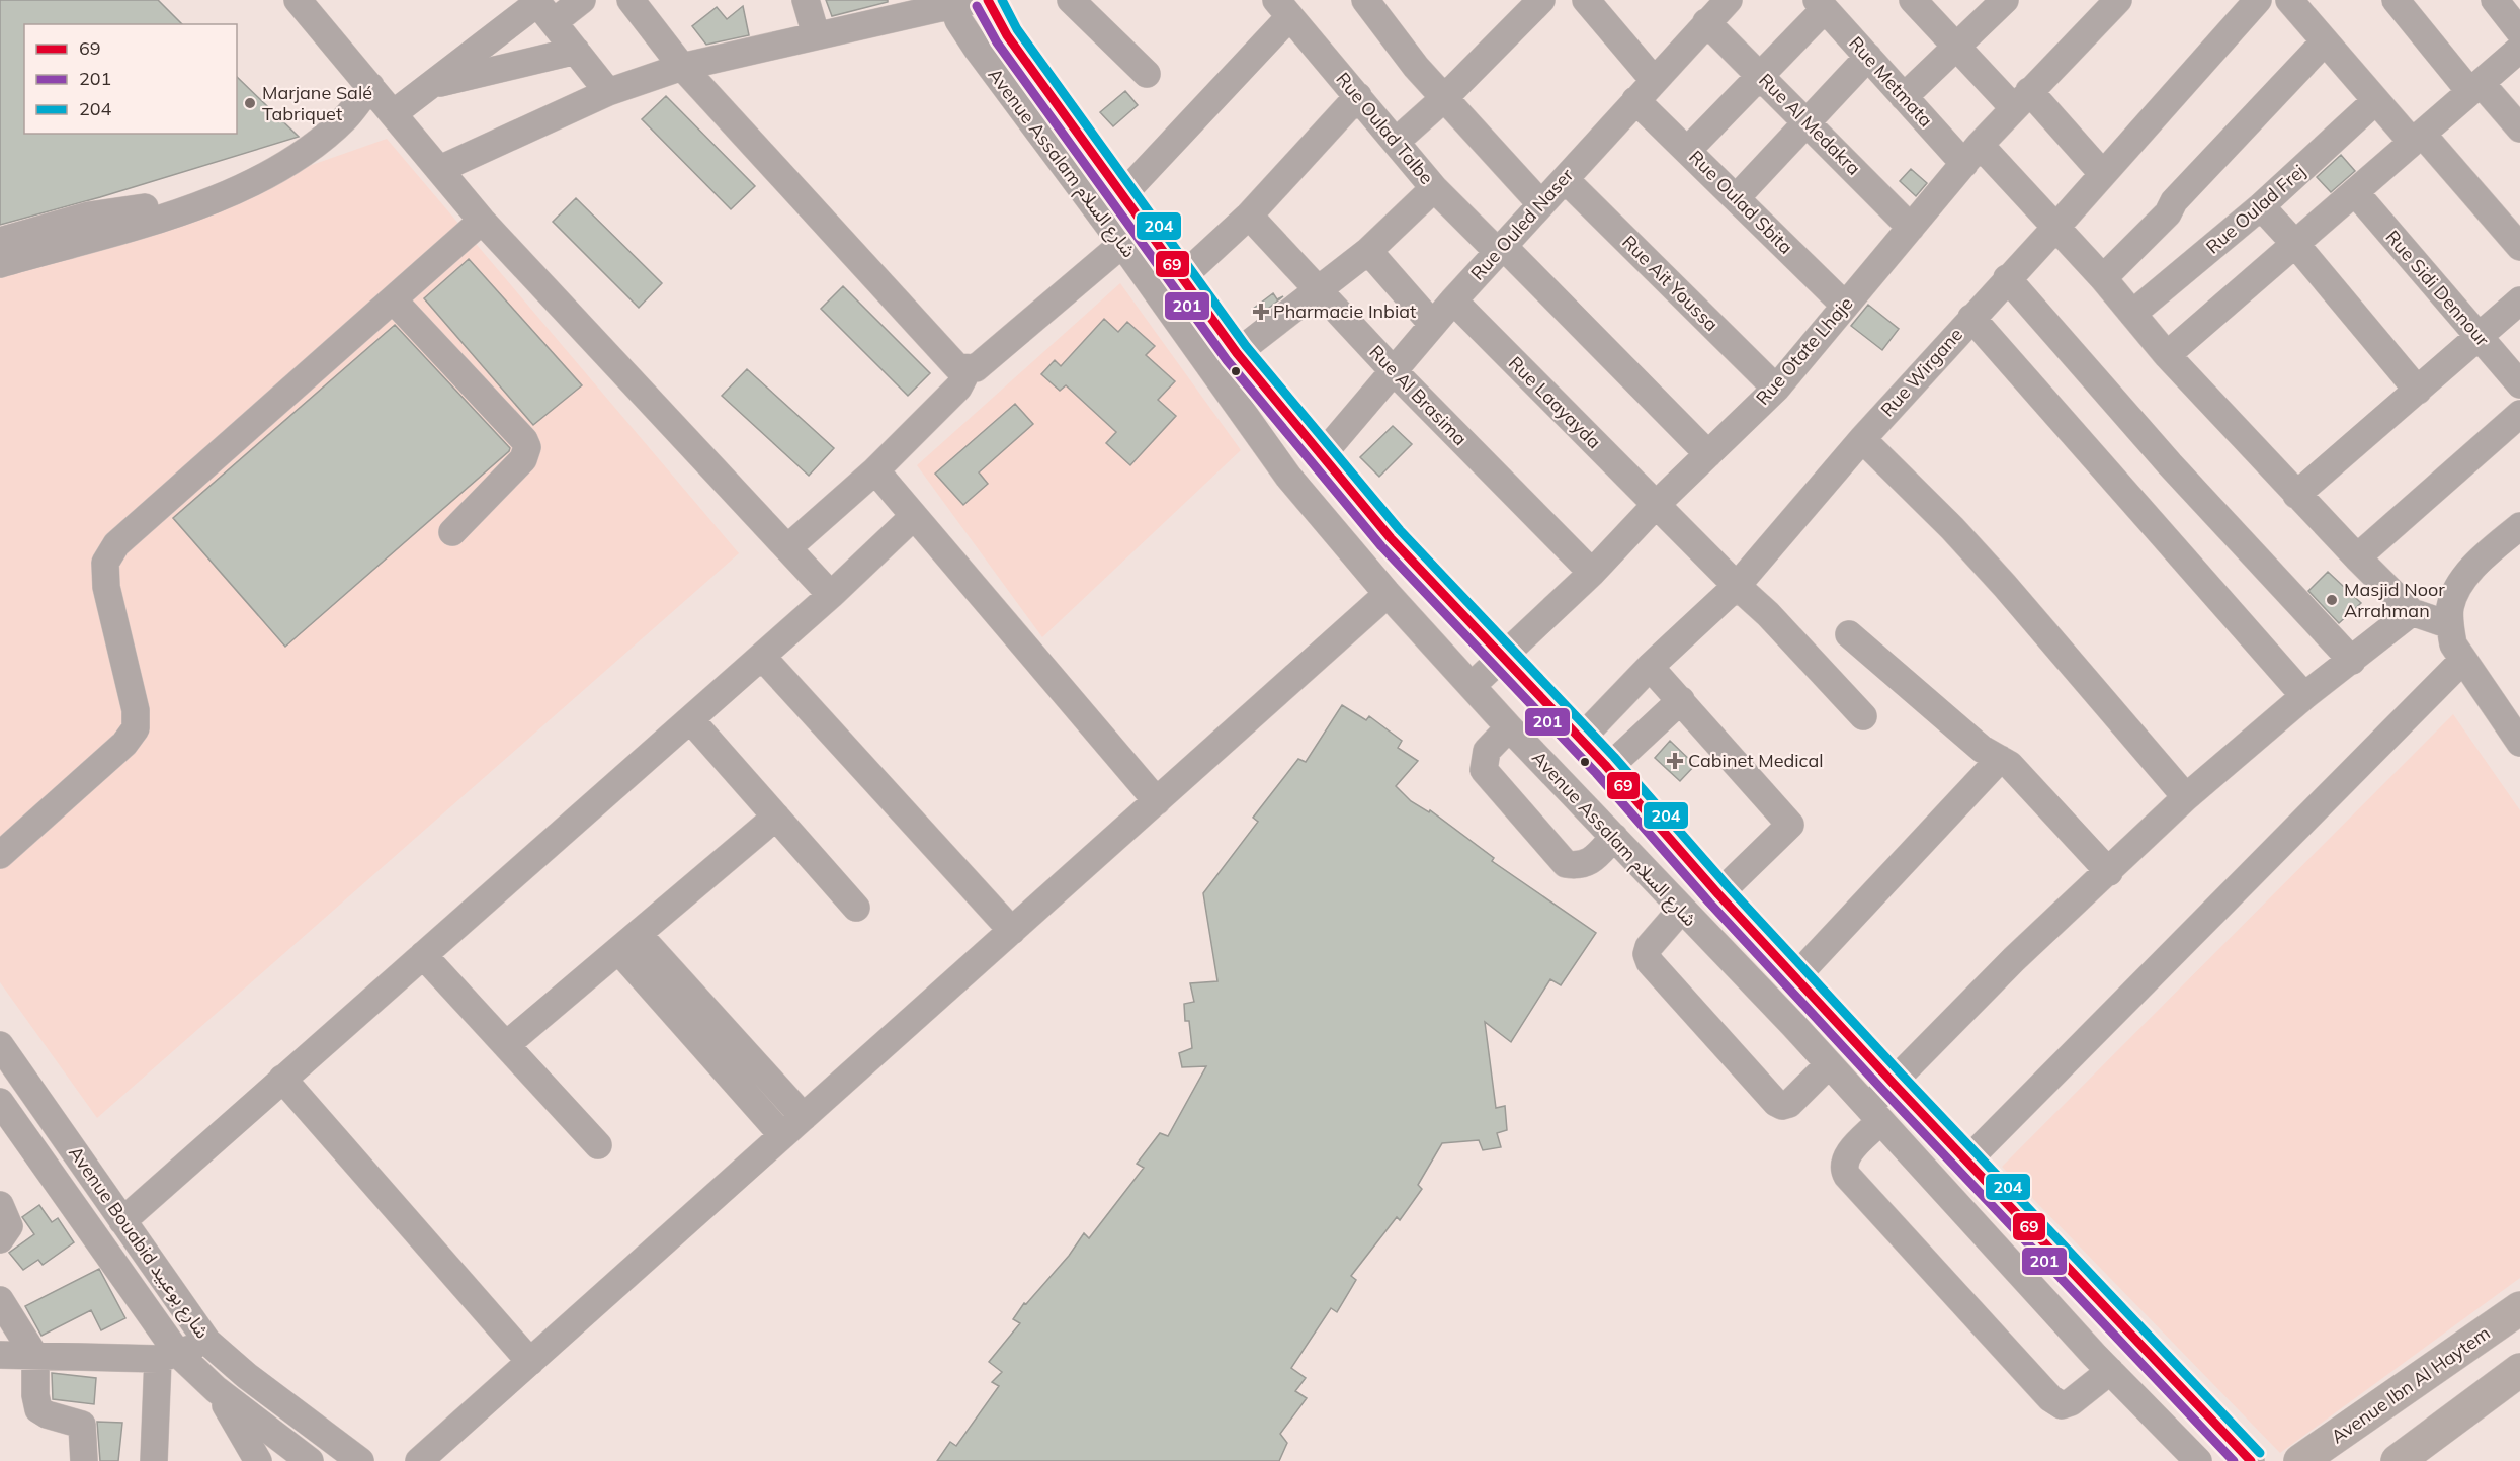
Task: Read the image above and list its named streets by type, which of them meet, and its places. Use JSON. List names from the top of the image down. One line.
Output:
{"streets":{"main road":["Avenue Ibn Al Haytem"],"street":["Rue Metmata","Rue Al Medakra","Rue Oulad Talbe","Avenue Assalam شارع السلام","Rue Oulad Sbita","Rue Oulad Frej","Rue Ouled Naser","Rue Ait Youssa","Rue Sidi Dennour","Rue Otate Lhaje","Rue Wirgane","Rue Al Brasima","Rue Laayayda","Avenue Bouabid شارع بوعبيد"]},"crossings":[["Rue Metmata","Rue Oulad Frej"],["Rue Metmata","Rue Otate Lhaje"],["Rue Metmata","Rue Wirgane"],["Rue Al Medakra","Rue Ouled Naser"],["Rue Al Medakra","Rue Otate Lhaje"],["Rue Oulad Talbe","Rue Ouled Naser"],["Rue Oulad Talbe","Rue Otate Lhaje"],["Avenue Assalam شارع السلام","Rue Ouled Naser"],["Avenue Assalam شارع السلام","Rue Otate Lhaje"],["Avenue Assalam شارع السلام","Rue Wirgane"],["Rue Oulad Sbita","Rue Ouled Naser"],["Rue Oulad Sbita","Rue Otate Lhaje"],["Rue Ouled Naser","Rue Ait Youssa"],["Rue Ouled Naser","Rue Al Brasima"],["Rue Ouled Naser","Rue Laayayda"],["Rue Ait Youssa","Rue Otate Lhaje"],["Rue Otate Lhaje","Rue Al Brasima"],["Rue Otate Lhaje","Rue Laayayda"],["Rue Wirgane","Rue Laayayda"]],"places":{"other":["Marjane Salé Tabriquet","Masjid Noor Arrahman"],"health":["Pharmacie Inbiat","Cabinet Medical"]},"lines":["transit line 69","transit line 204","transit line 201"],"legend":["69","201","204"]}
